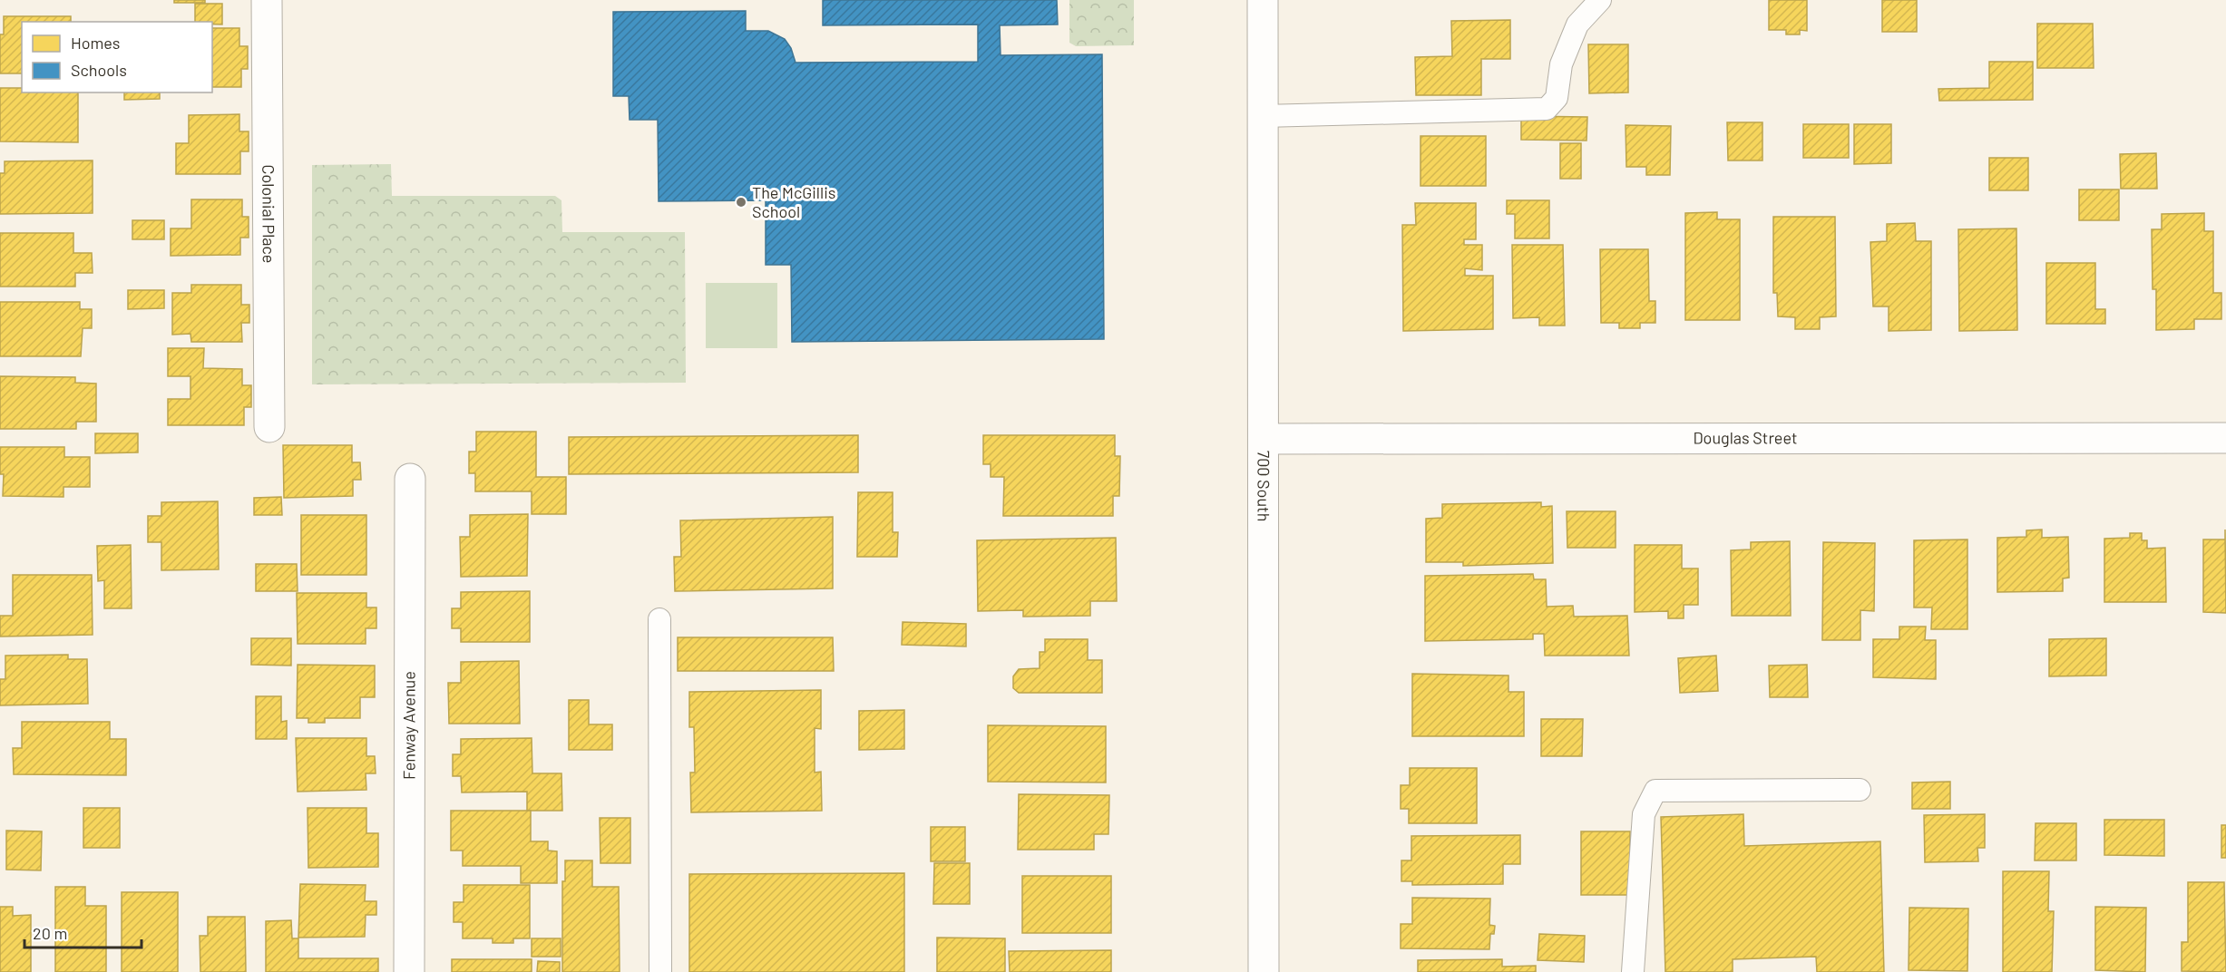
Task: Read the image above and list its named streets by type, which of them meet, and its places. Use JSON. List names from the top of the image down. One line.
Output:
{"streets":{"street":["Colonial Place","Douglas Street","700 South","Fenway Avenue"]},"crossings":[["Douglas Street","700 South"]],"places":["The McGillis School"],"legend":["Homes","Schools"],"scale_bar":"20 m"}
